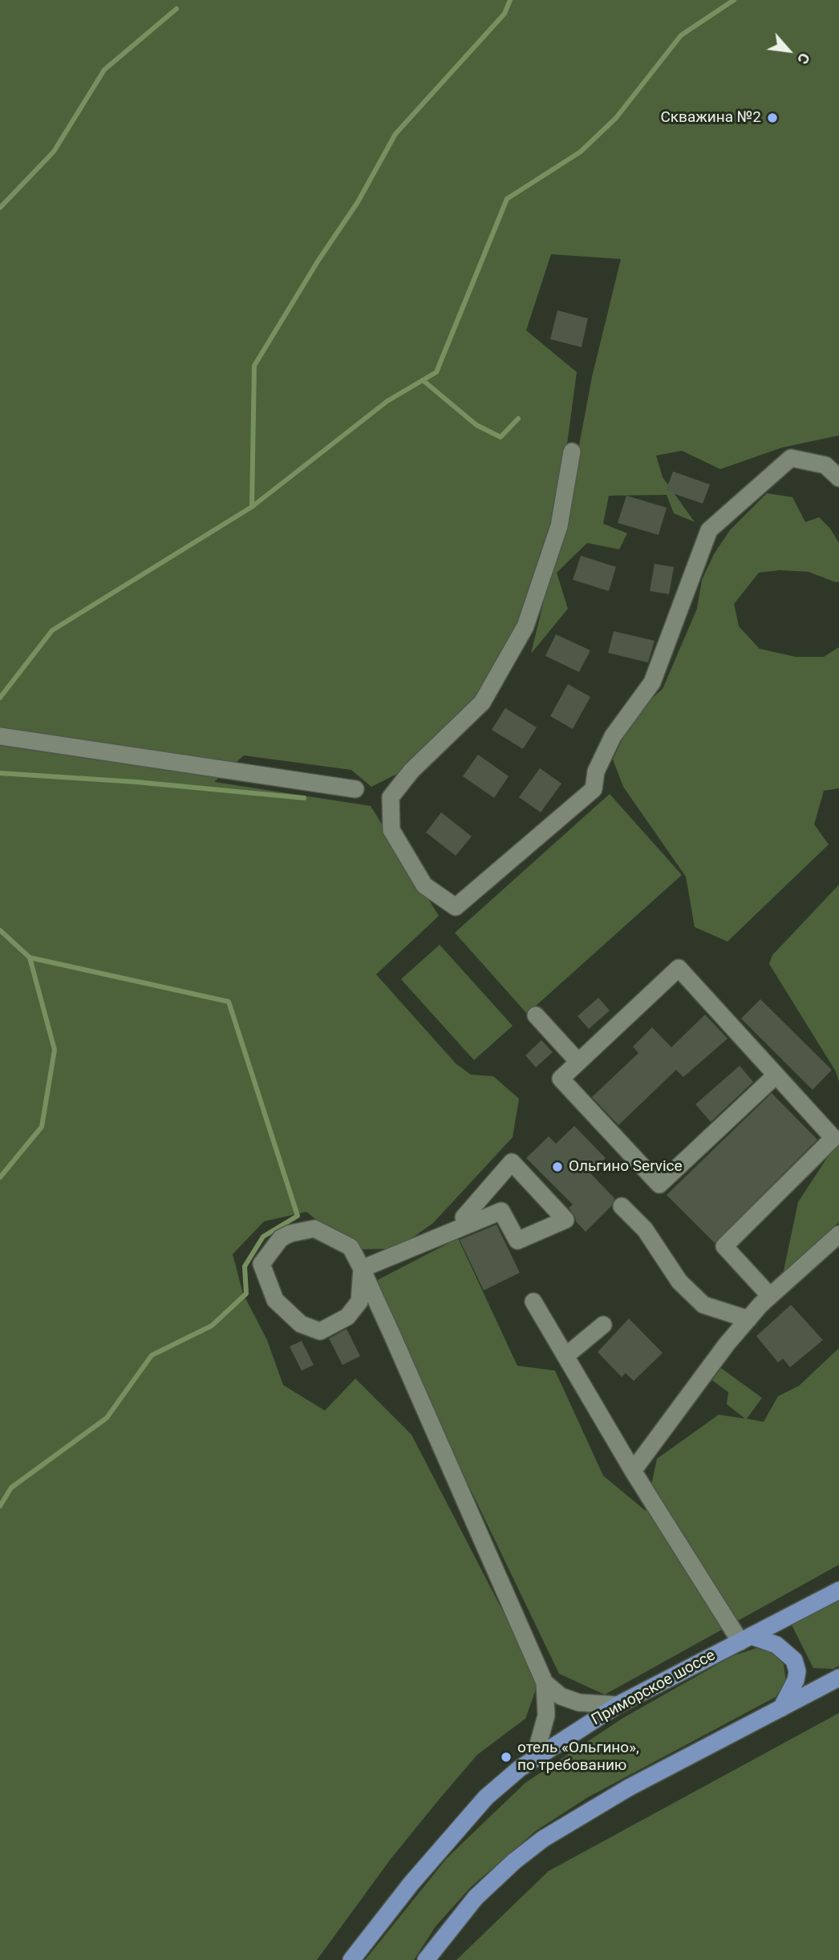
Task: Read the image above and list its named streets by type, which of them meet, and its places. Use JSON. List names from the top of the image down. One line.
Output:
{"streets":{"main road":["Приморское шоссе"]},"places":["Скважина №2","Ольгино Service","отель «Ольгино», по требованию"],"north":"bottom right"}
